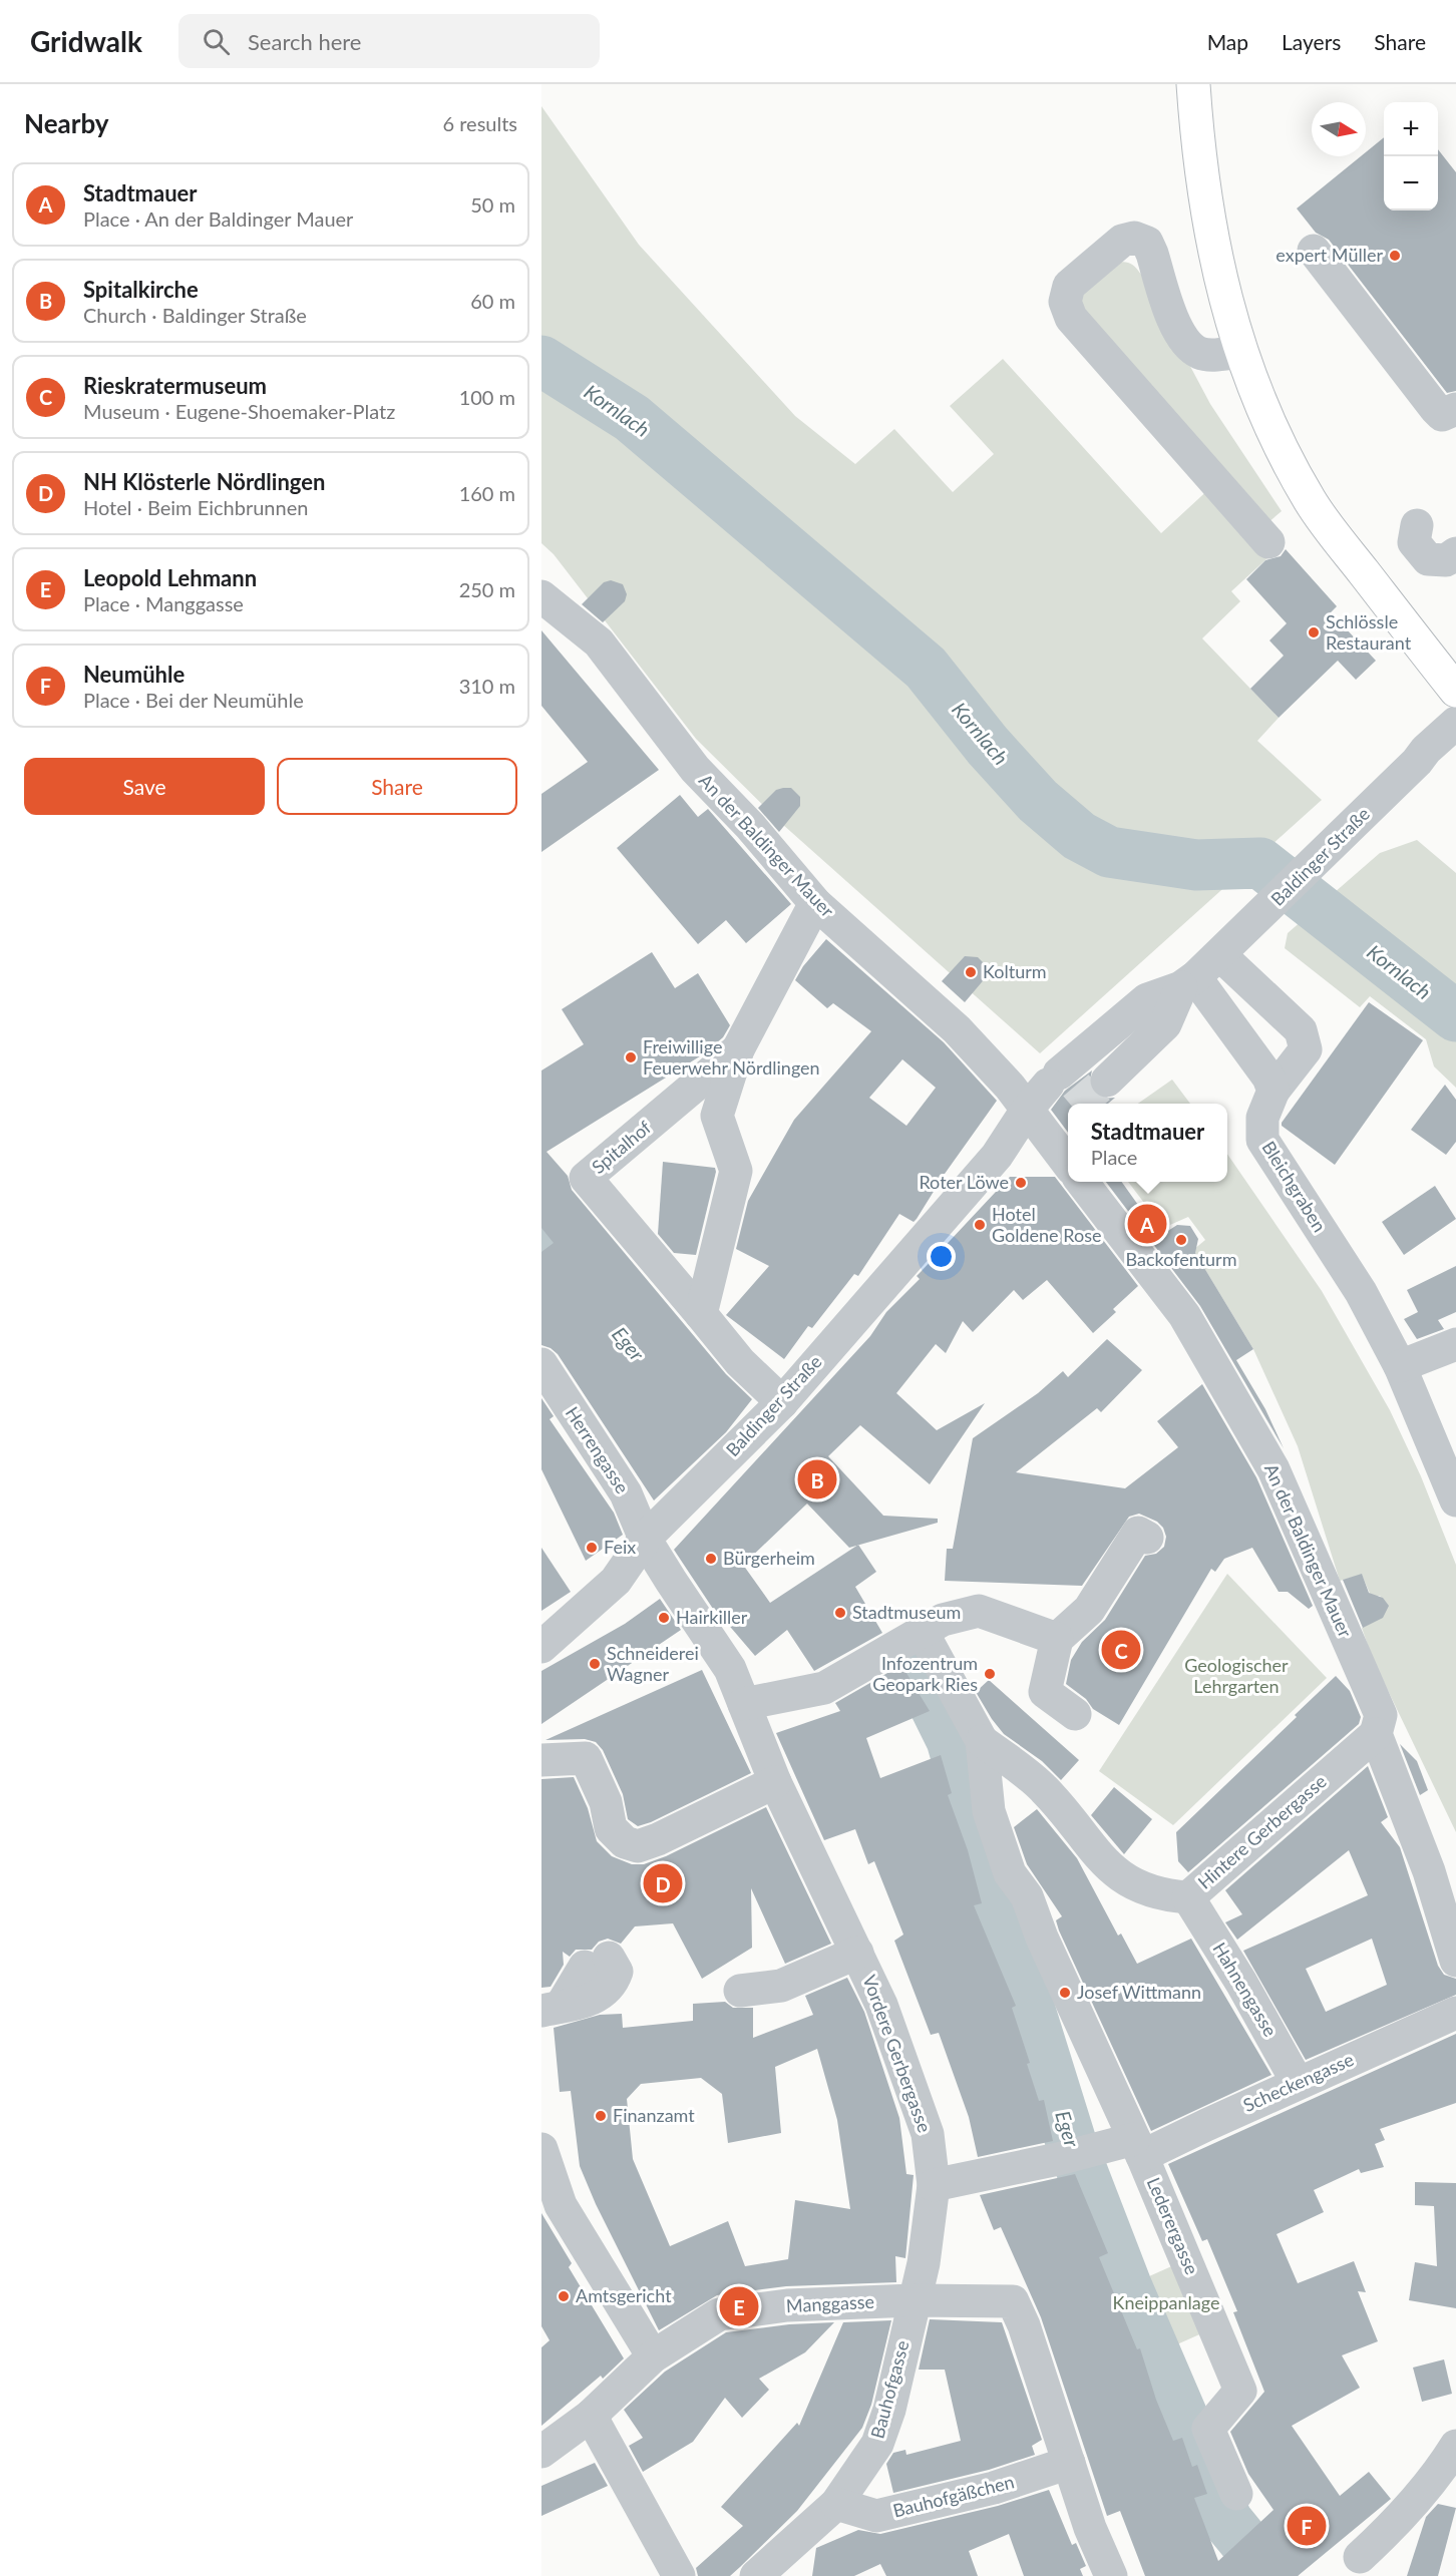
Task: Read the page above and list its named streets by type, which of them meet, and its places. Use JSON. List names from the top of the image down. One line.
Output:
{"streets":{"street":["An der Baldinger Mauer","Baldinger Straße","Spitalhof","Bleichgraben","Herrengasse","Hintere Gerbergasse","Hahnengasse","Vordere Gerbergasse","Scheckengasse","Lederergasse","Manggasse","Bauhofgasse","Bauhofgäßchen"]},"crossings":[["An der Baldinger Mauer","Baldinger Straße"],["An der Baldinger Mauer","Spitalhof"],["An der Baldinger Mauer","Hintere Gerbergasse"],["Baldinger Straße","Spitalhof"],["Baldinger Straße","Bleichgraben"],["Baldinger Straße","Herrengasse"],["Baldinger Straße","Vordere Gerbergasse"],["Herrengasse","Vordere Gerbergasse"],["Hintere Gerbergasse","Hahnengasse"],["Hintere Gerbergasse","Lederergasse"],["Hahnengasse","Scheckengasse"],["Vordere Gerbergasse","Scheckengasse"],["Vordere Gerbergasse","Manggasse"],["Vordere Gerbergasse","Bauhofgasse"],["Scheckengasse","Lederergasse"],["Manggasse","Bauhofgasse"],["Bauhofgasse","Bauhofgäßchen"]],"water":["Kornlach","Eger"],"parks":["Geologischer Lehrgarten","Kneippanlage"],"places":["expert Müller","Schlössle Restaurant","Kolturm","Freiwillige Feuerwehr Nördlingen","Roter Löwe","Hotel Goldene Rose","Backofenturm","Feix","Bürgerheim","Stadtmuseum","Hairkiller","Schneiderei Wagner","Infozentrum Geopark Ries","Josef Wittmann","Finanzamt","Amtsgericht"],"north":"right","page":{"header":"Gridwalk","search":"Search here","nav":["Map","Layers","Share"],"heading":["Nearby","6 results"],"map_buttons":["+","−"],"list":[{"mark":"A","name":"Stadtmauer","note":"Place · An der Baldinger Mauer","value":"50 m"},{"mark":"B","name":"Spitalkirche","note":"Church · Baldinger Straße","value":"60 m"},{"mark":"C","name":"Rieskratermuseum","note":"Museum · Eugene-Shoemaker-Platz","value":"100 m"},{"mark":"D","name":"NH Klösterle Nördlingen","note":"Hotel · Beim Eichbrunnen","value":"160 m"},{"mark":"E","name":"Leopold Lehmann","note":"Place · Manggasse","value":"250 m"},{"mark":"F","name":"Neumühle","note":"Place · Bei der Neumühle","value":"310 m"}],"buttons":["Save","Share"],"popup":["Stadtmauer","Place"],"pins":["A","B","C","D","E","F"]}}
